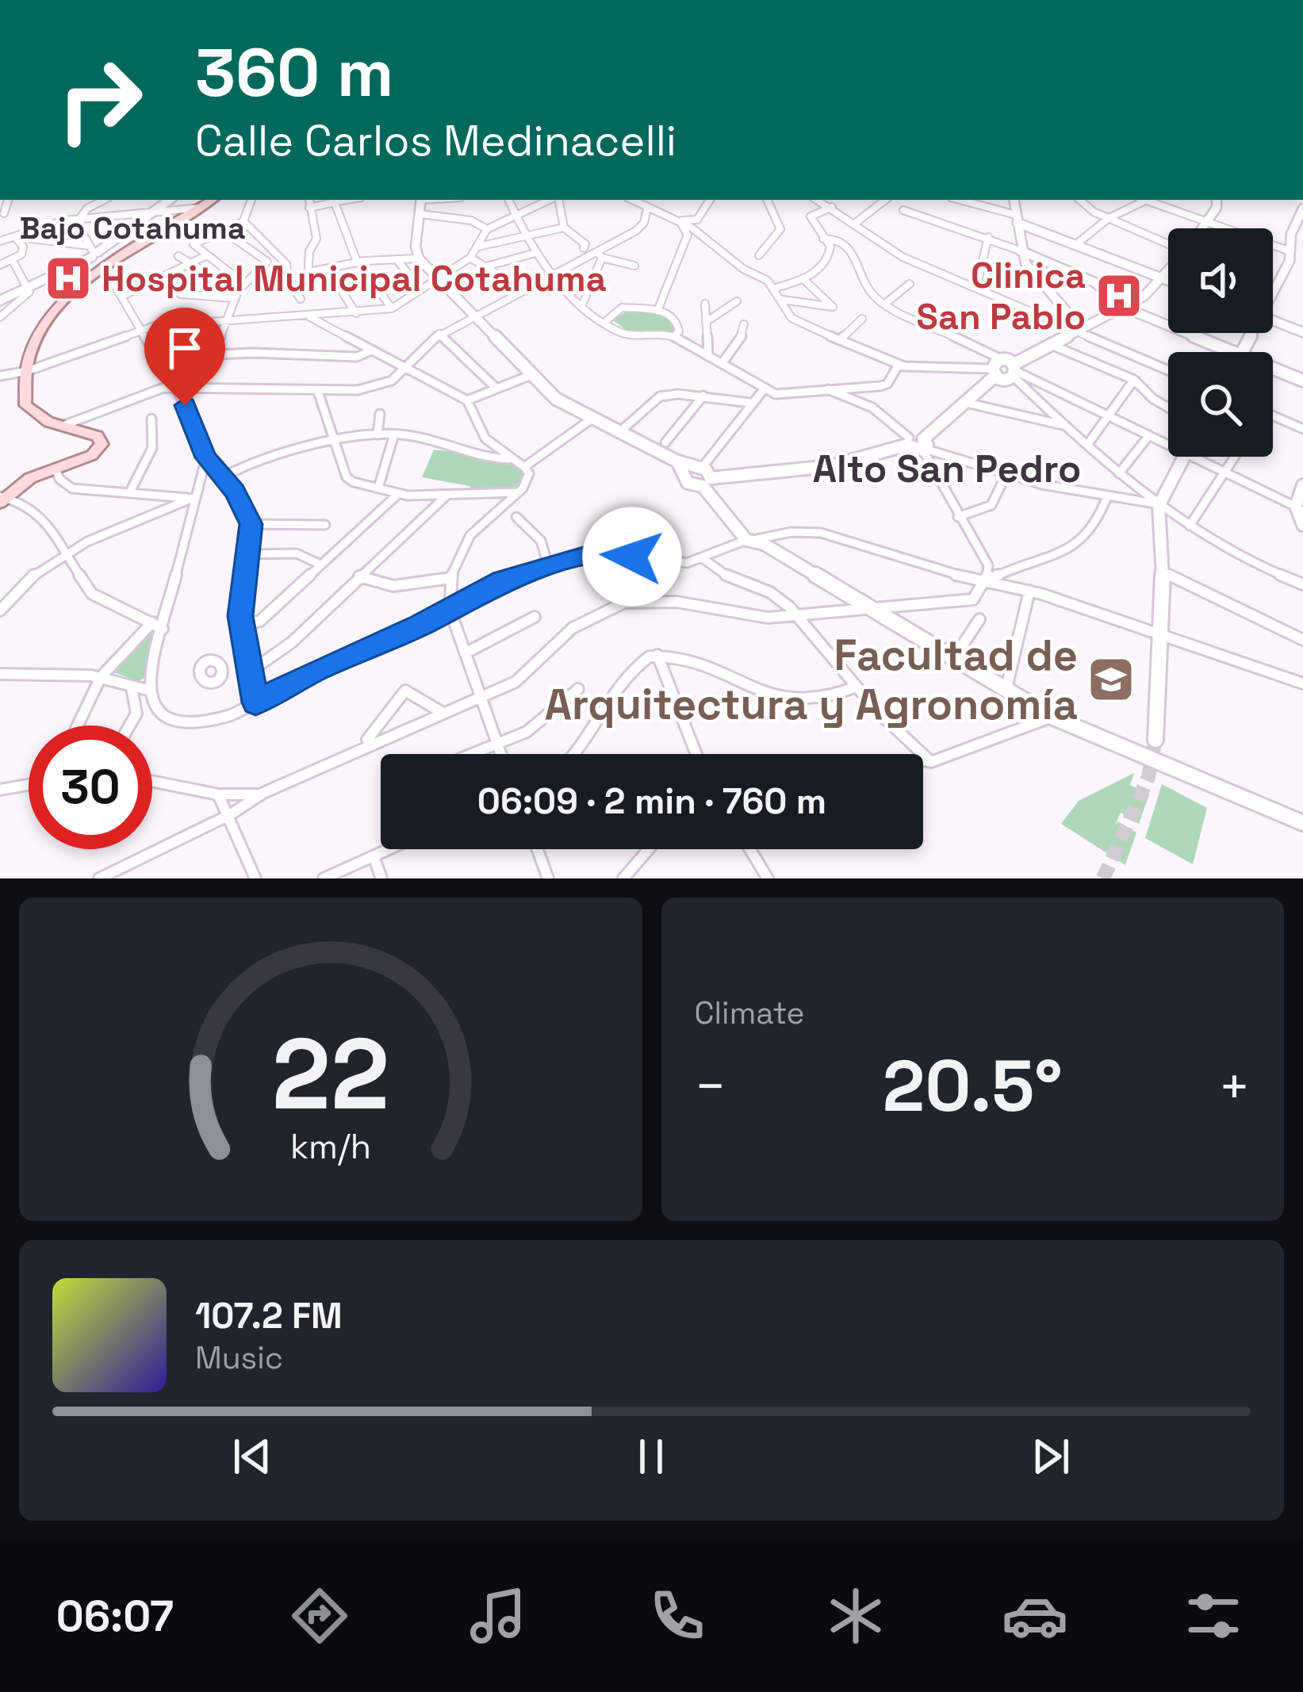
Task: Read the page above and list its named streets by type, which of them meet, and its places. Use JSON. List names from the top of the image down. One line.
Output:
{"districts":["Bajo Cotahuma","Alto San Pedro"],"places":{"hospital":["Hospital Municipal Cotahuma","Clinica San Pablo"],"school or university":["Facultad de Arquitectura y Agronomía"]},"page":{"turn":["360 m","Calle Carlos Medinacelli"],"limit":"30","trip":"06:09 · 2 min · 760 m","tile":"Climate","heat":["−","20.5°","+"],"song":["107.2 FM","Music"],"tabs":"06:07","gauge":["22","km/h"]}}
